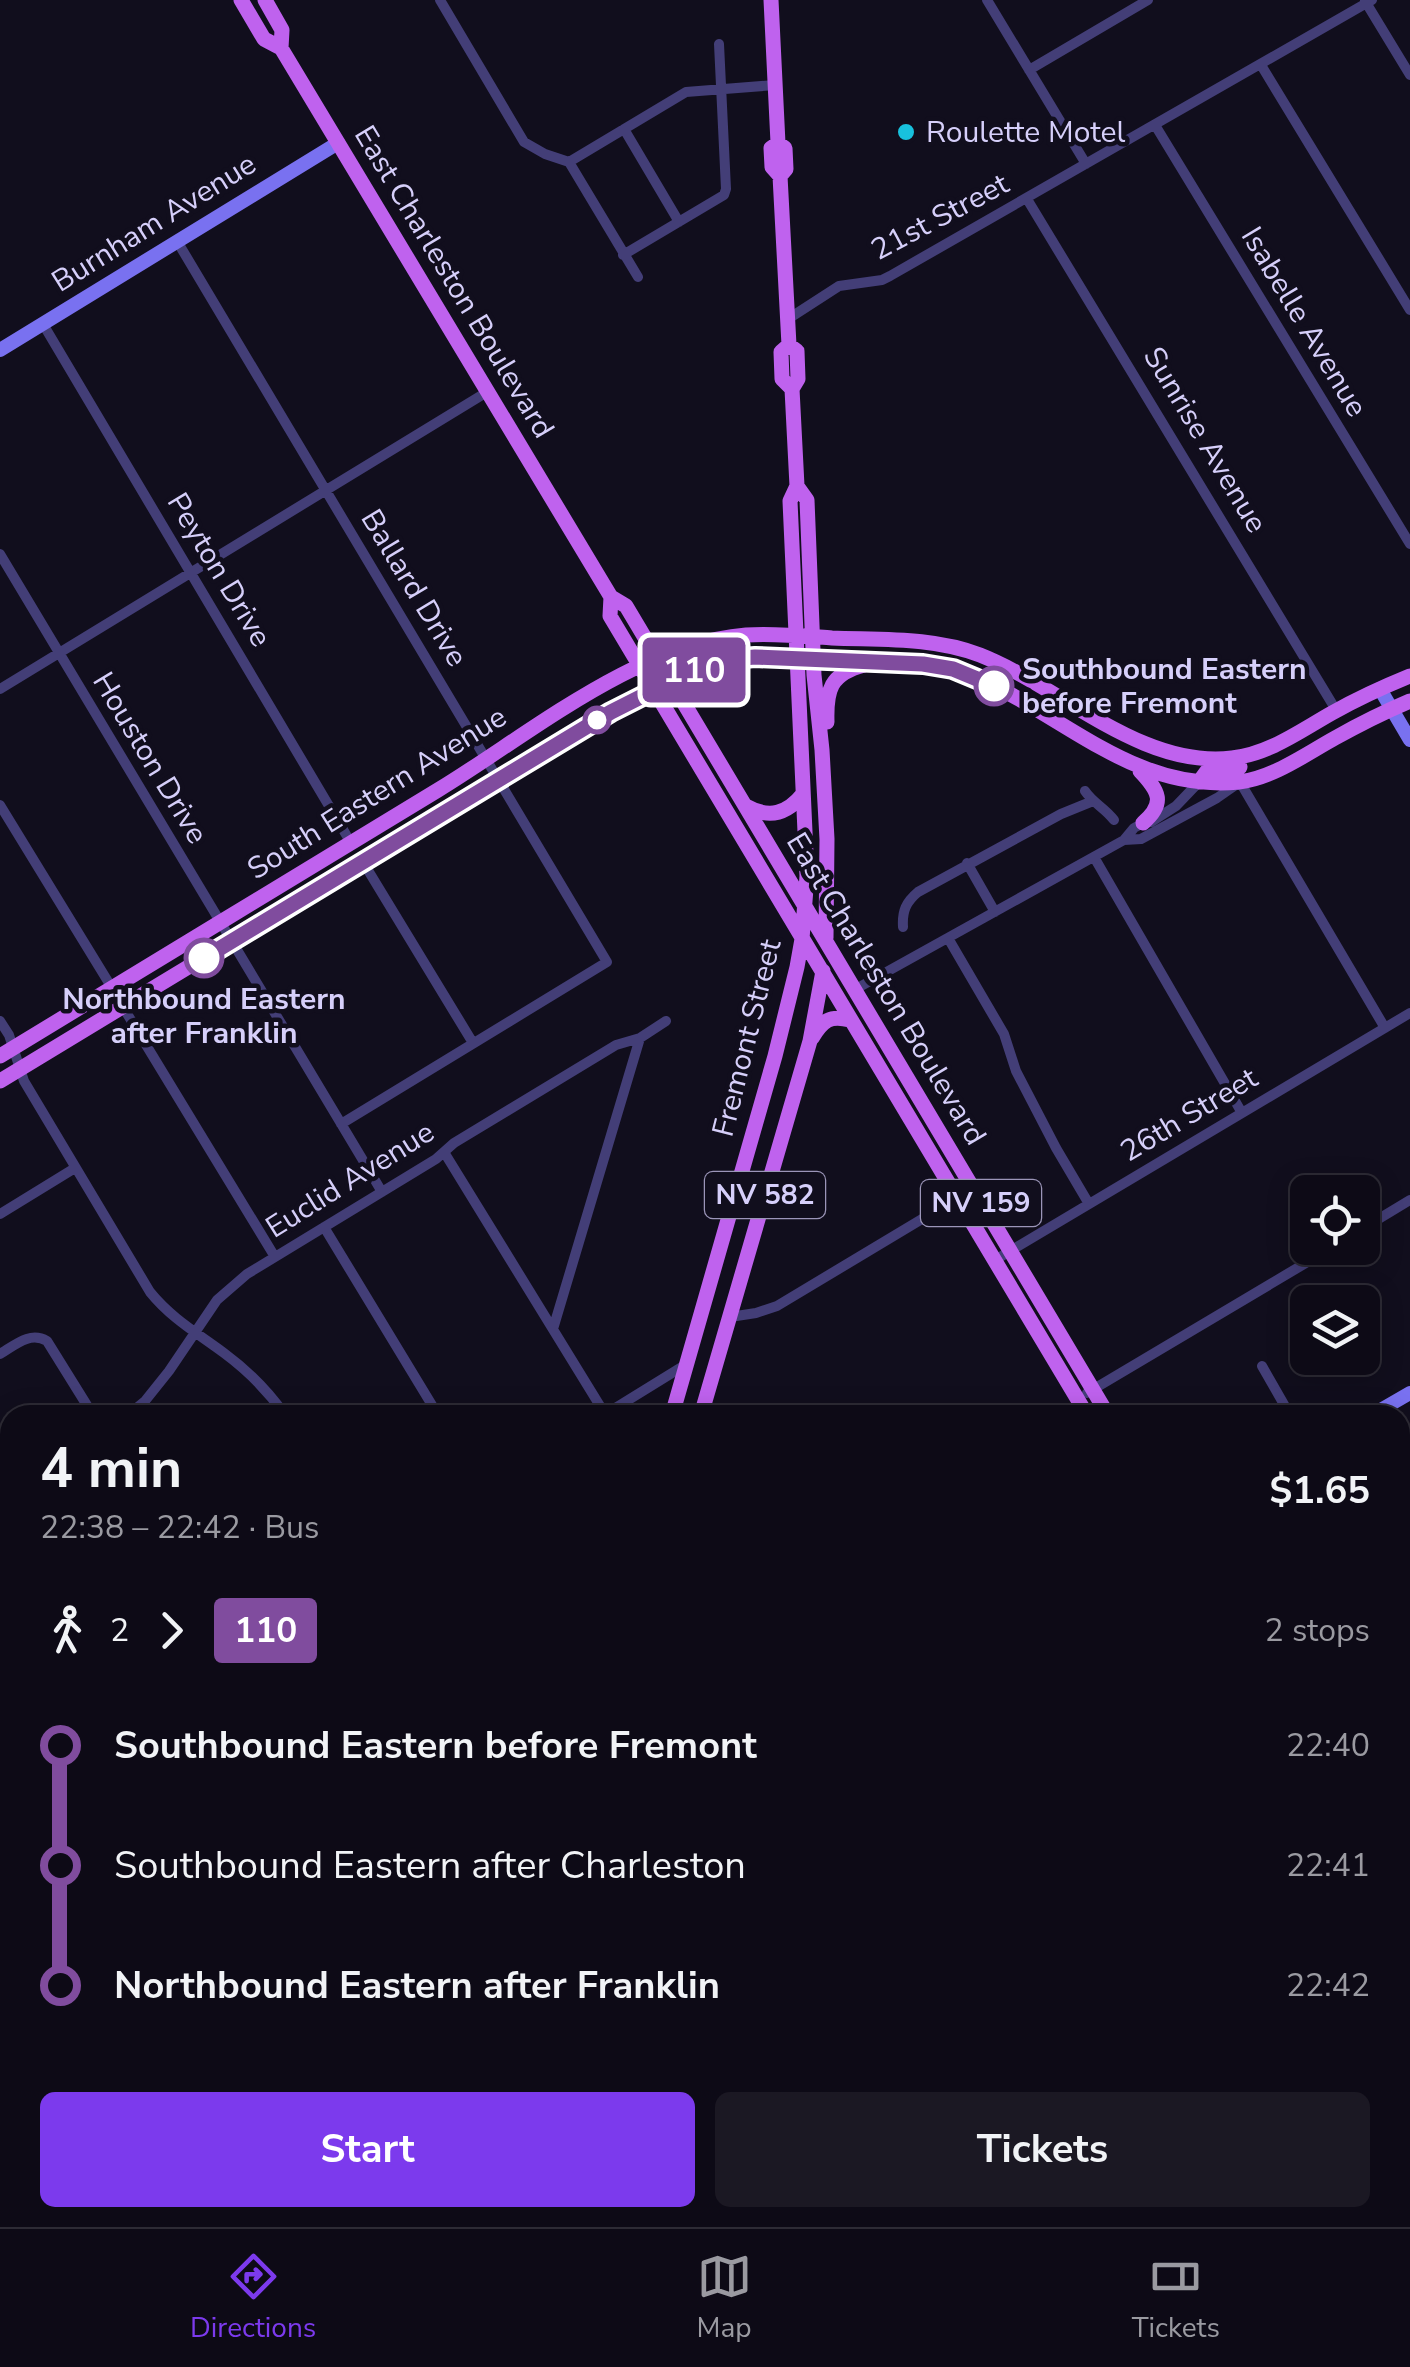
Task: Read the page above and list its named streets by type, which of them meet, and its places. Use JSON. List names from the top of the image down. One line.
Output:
{"streets":{"main road":["East Charleston Boulevard","South Eastern Avenue","Fremont Street","NV 582","NV 159"],"street":["21st Street","Burnham Avenue","Isabelle Avenue","Sunrise Avenue","Peyton Drive","Ballard Drive","Houston Drive","26th Street","Euclid Avenue"]},"crossings":[["21st Street","Isabelle Avenue"],["21st Street","Sunrise Avenue"],["21st Street","Fremont Street"],["Burnham Avenue","East Charleston Boulevard"],["Burnham Avenue","Peyton Drive"],["Burnham Avenue","Ballard Drive"],["East Charleston Boulevard","South Eastern Avenue"],["East Charleston Boulevard","Fremont Street"],["East Charleston Boulevard","26th Street"],["Peyton Drive","South Eastern Avenue"],["Ballard Drive","South Eastern Avenue"],["Houston Drive","South Eastern Avenue"],["Houston Drive","Euclid Avenue"],["South Eastern Avenue","Fremont Street"]],"places":["Roulette Motel","Southbound Eastern before Fremont","Northbound Eastern after Franklin"],"lines":["bus line 110"],"page":{"on_map":"110","heading":["4 min","22:38 – 22:42 · Bus","$1.65"],"legs":["2","110","2 stops"],"list":[{"name":"Southbound Eastern before Fremont","value":"22:40"},{"name":"Southbound Eastern after Charleston","value":"22:41"},{"name":"Northbound Eastern after Franklin","value":"22:42"}],"buttons":["Start","Tickets"],"tabs":["Directions","Map","Tickets"]}}
